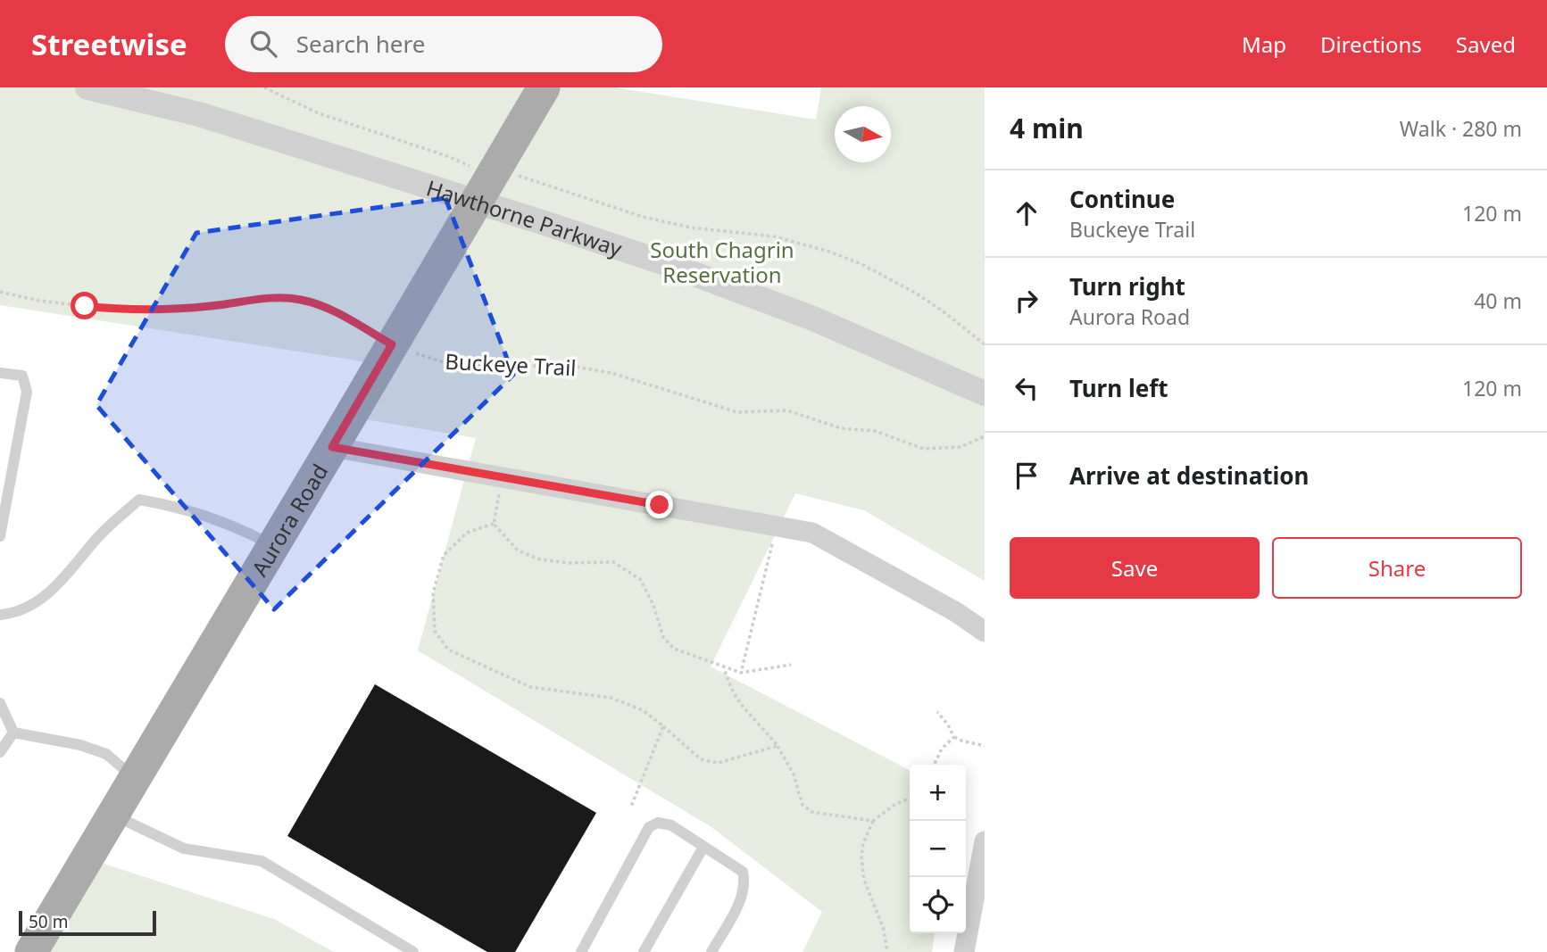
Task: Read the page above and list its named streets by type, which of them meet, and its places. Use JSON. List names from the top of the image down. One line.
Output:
{"streets":{"main road":["Aurora Road"],"street":["Hawthorne Parkway"],"path":["Buckeye Trail"]},"crossings":[["Hawthorne Parkway","Aurora Road"],["Buckeye Trail","Aurora Road"]],"parks":["South Chagrin Reservation"],"scale_bar":"50 m","north":"right","page":{"header":"Streetwise","search":"Search here","nav":["Map","Directions","Saved"],"heading":["4 min","Walk · 280 m"],"list":[["Continue","Buckeye Trail","120 m"],["Turn right","Aurora Road","40 m"],["Turn left","120 m"],"Arrive at destination"],"buttons":["Save","Share"],"map_buttons":["+","−"],"scale":"50 m"}}
